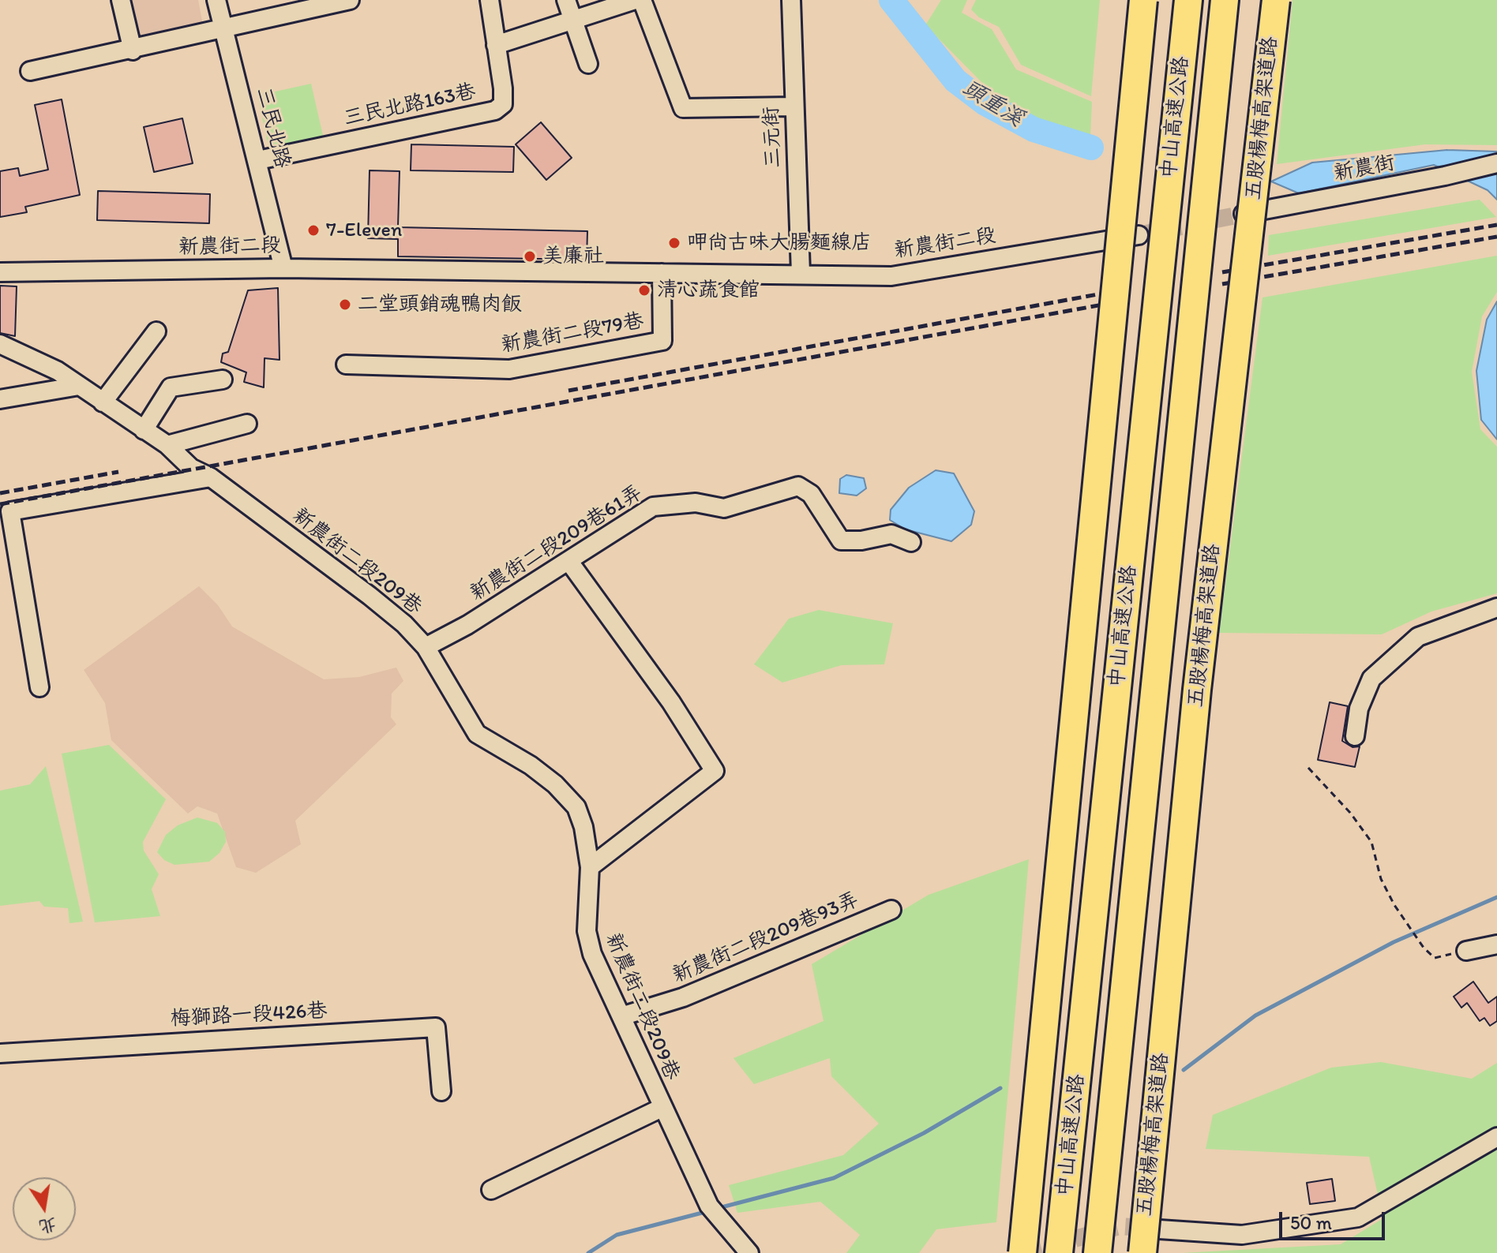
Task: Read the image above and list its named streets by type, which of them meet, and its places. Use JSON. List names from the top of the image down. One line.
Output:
{"streets":{"highway":["中山高速公路","五股楊梅高架道路"],"street":["三民北路163巷","三民北路","三元街","新農街","新農街二段","新農街二段79巷","新農街二段209巷61弄","新農街二段209巷","新農街二段209巷93弄","梅獅路一段426巷"]},"crossings":[["三民北路163巷","三民北路"],["三民北路","新農街二段"],["三元街","新農街二段"],["新農街二段","新農街二段79巷"],["新農街二段209巷61弄","新農街二段209巷"],["新農街二段209巷","新農街二段209巷93弄"]],"water":["頭重溪"],"places":["7-Eleven","呷尚古味大腸麵線店","美廉社","清心蔬食館","二堂頭銷魂鴨肉飯"],"scale_bar":"50 m","north":"bottom"}
